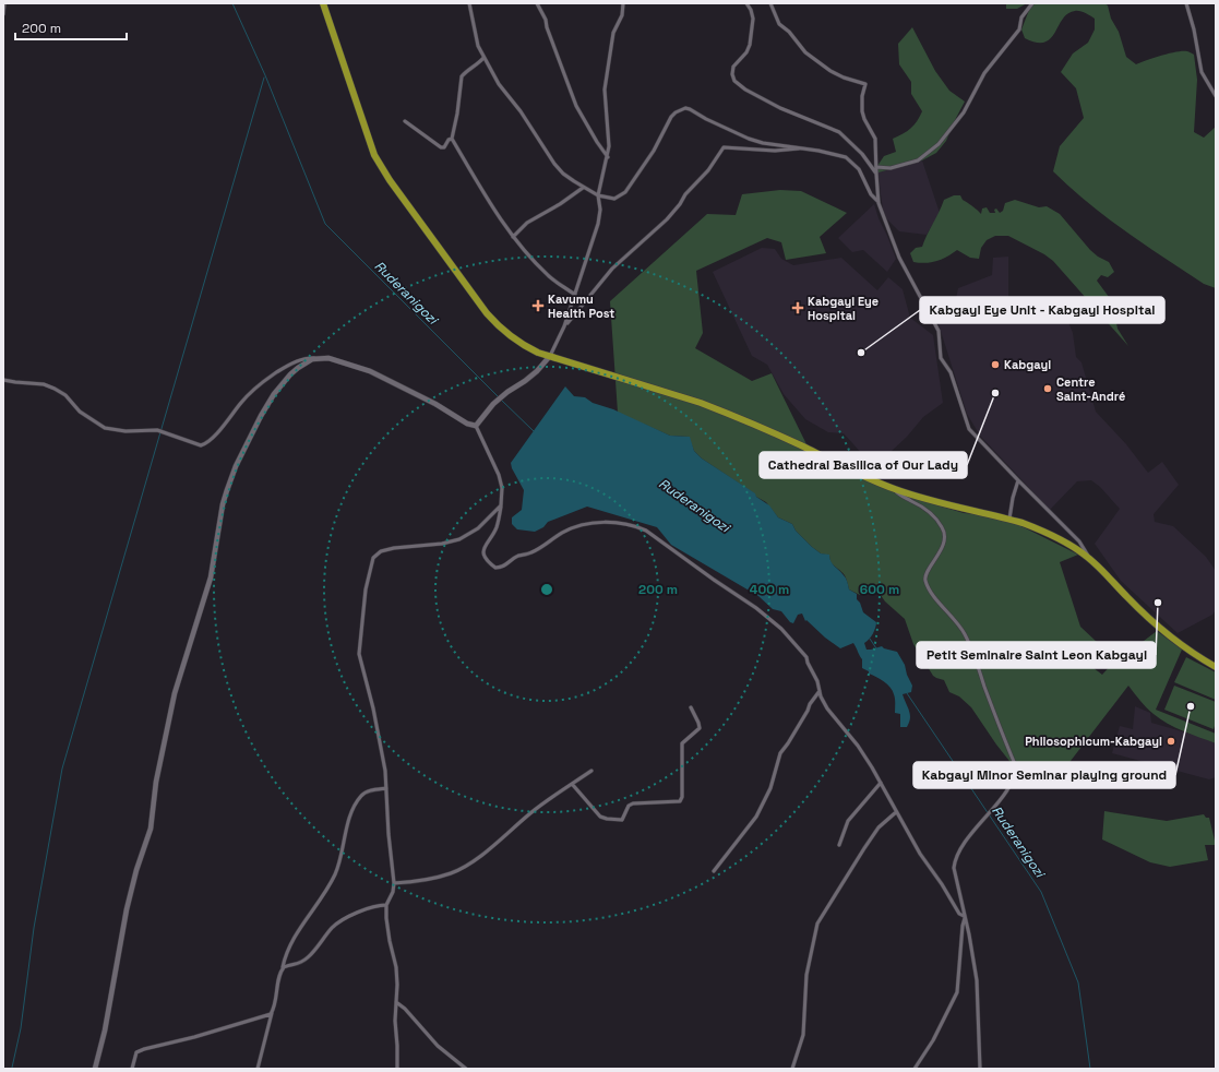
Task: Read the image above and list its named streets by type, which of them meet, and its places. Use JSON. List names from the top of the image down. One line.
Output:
{"water":["Ruderanigozi"],"places":{"health":["Kavumu Health Post","Kabgayi Eye Hospital"],"other":["Kabgayi Eye Unit - Kabgayi Hospital","Kabgayi","Centre Saint-André","Cathedral Basilica of Our Lady","Petit Seminaire Saint Leon Kabgayi","Kabgayi Minor Seminar playing ground","Philosophicum-Kabgayi"]},"scale_bar":"200 m","rings":["200 m","400 m","600 m"]}
